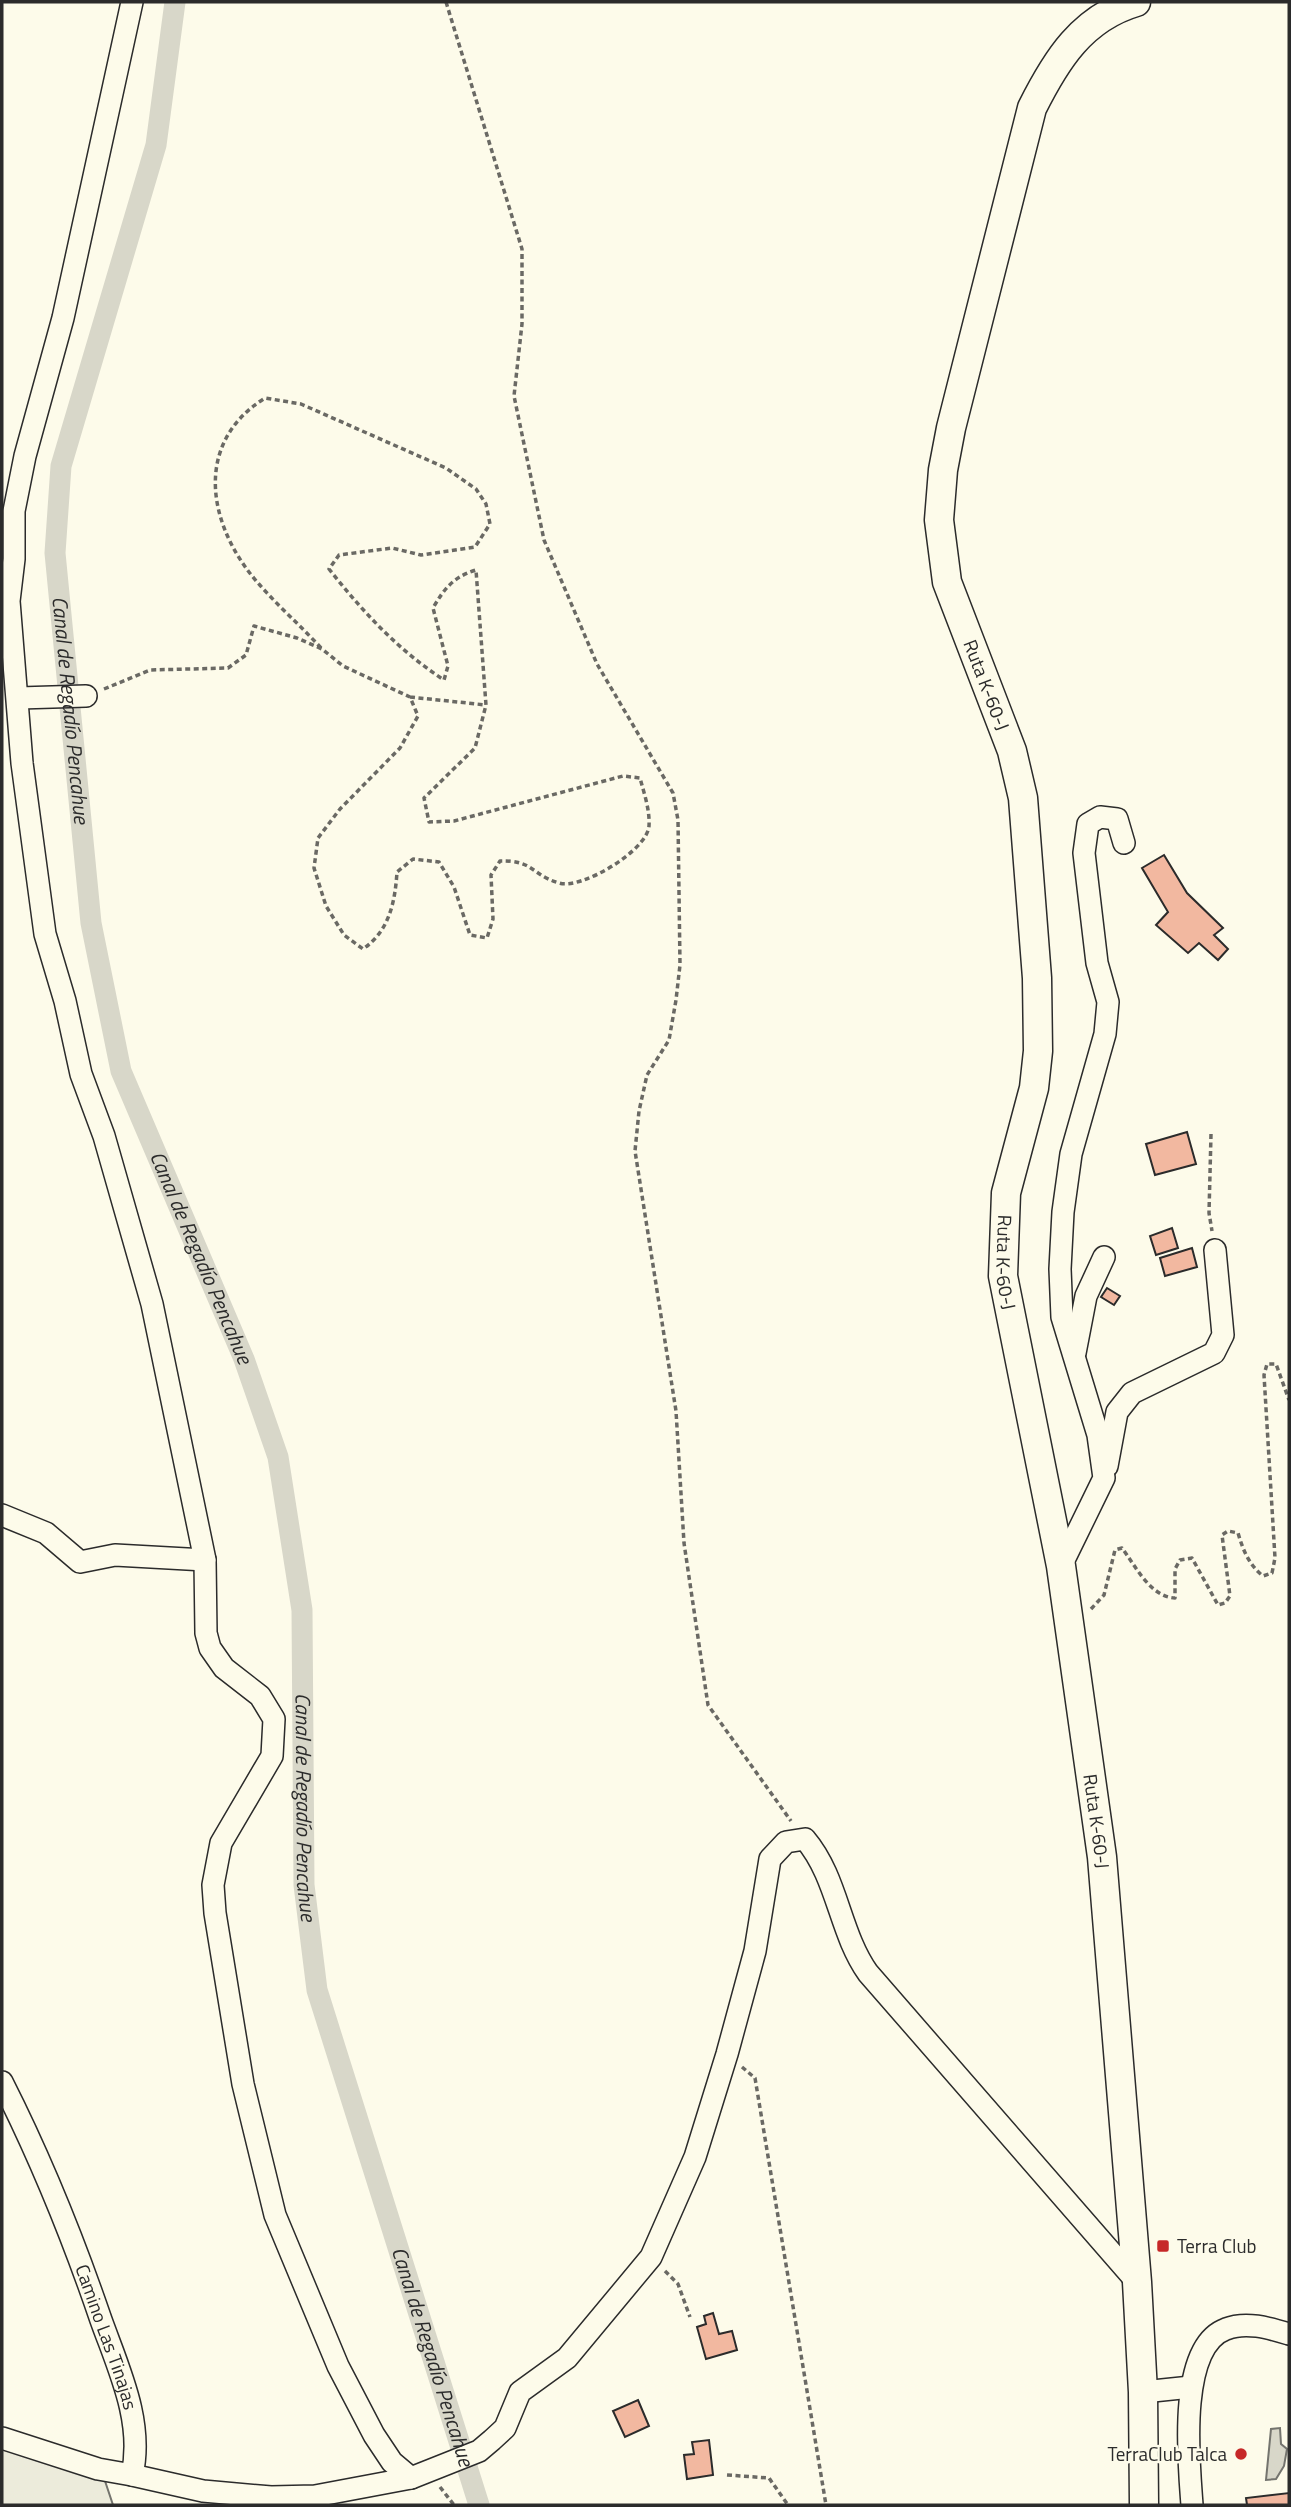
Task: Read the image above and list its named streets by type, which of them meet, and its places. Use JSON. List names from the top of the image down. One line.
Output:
{"streets":{"main road":["Ruta K-60-J"],"street":["Camino Las Tinajas"]},"water":["Canal de Regadío Pencahue"],"places":{"transit":["Terra Club"],"other":["TerraClub Talca"]}}
